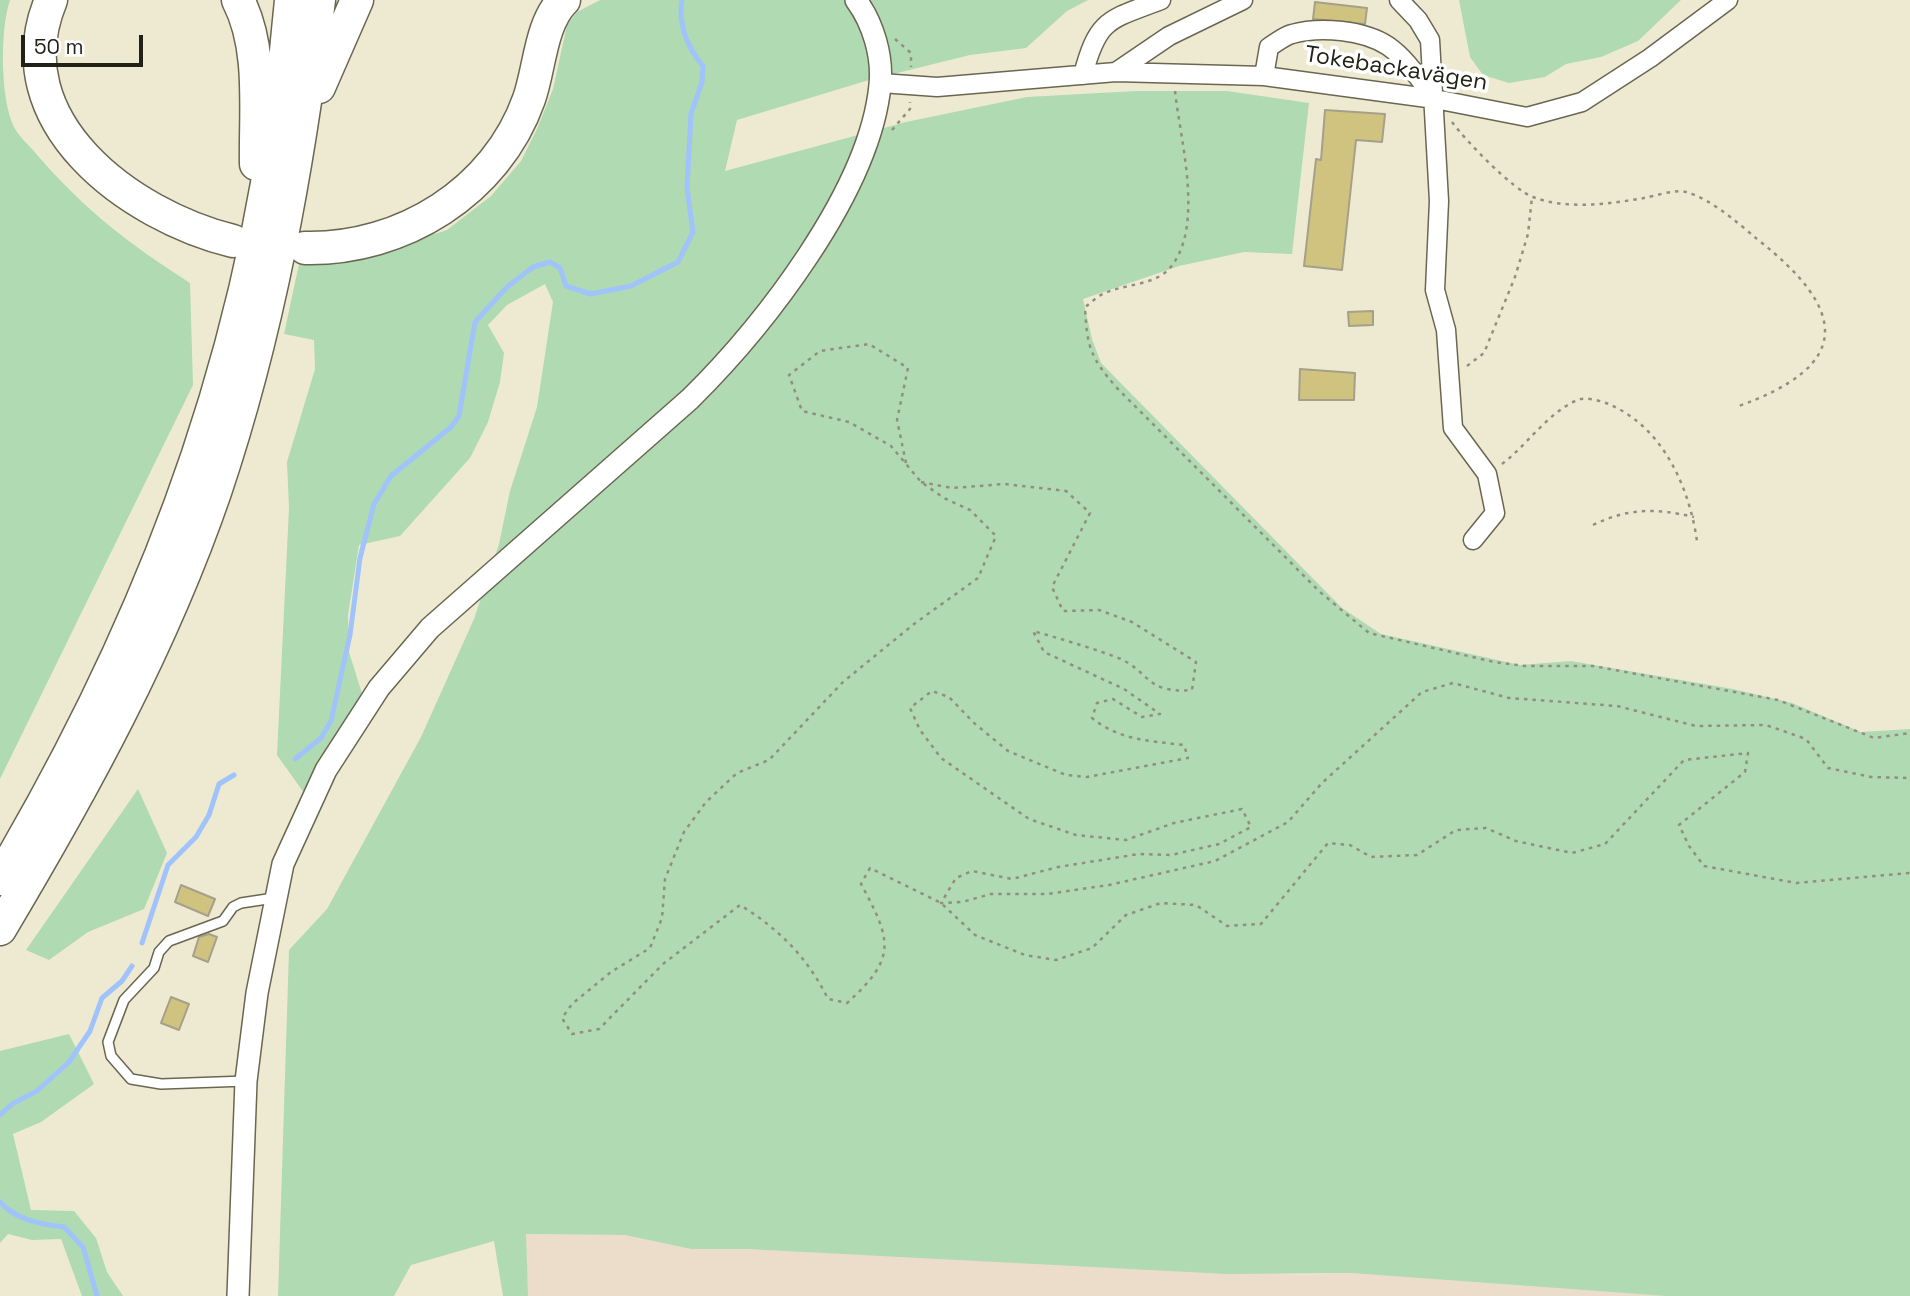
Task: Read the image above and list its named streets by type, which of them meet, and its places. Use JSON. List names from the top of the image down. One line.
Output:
{"streets":{"street":["Tokebackavägen"]},"scale_bar":"50 m"}
